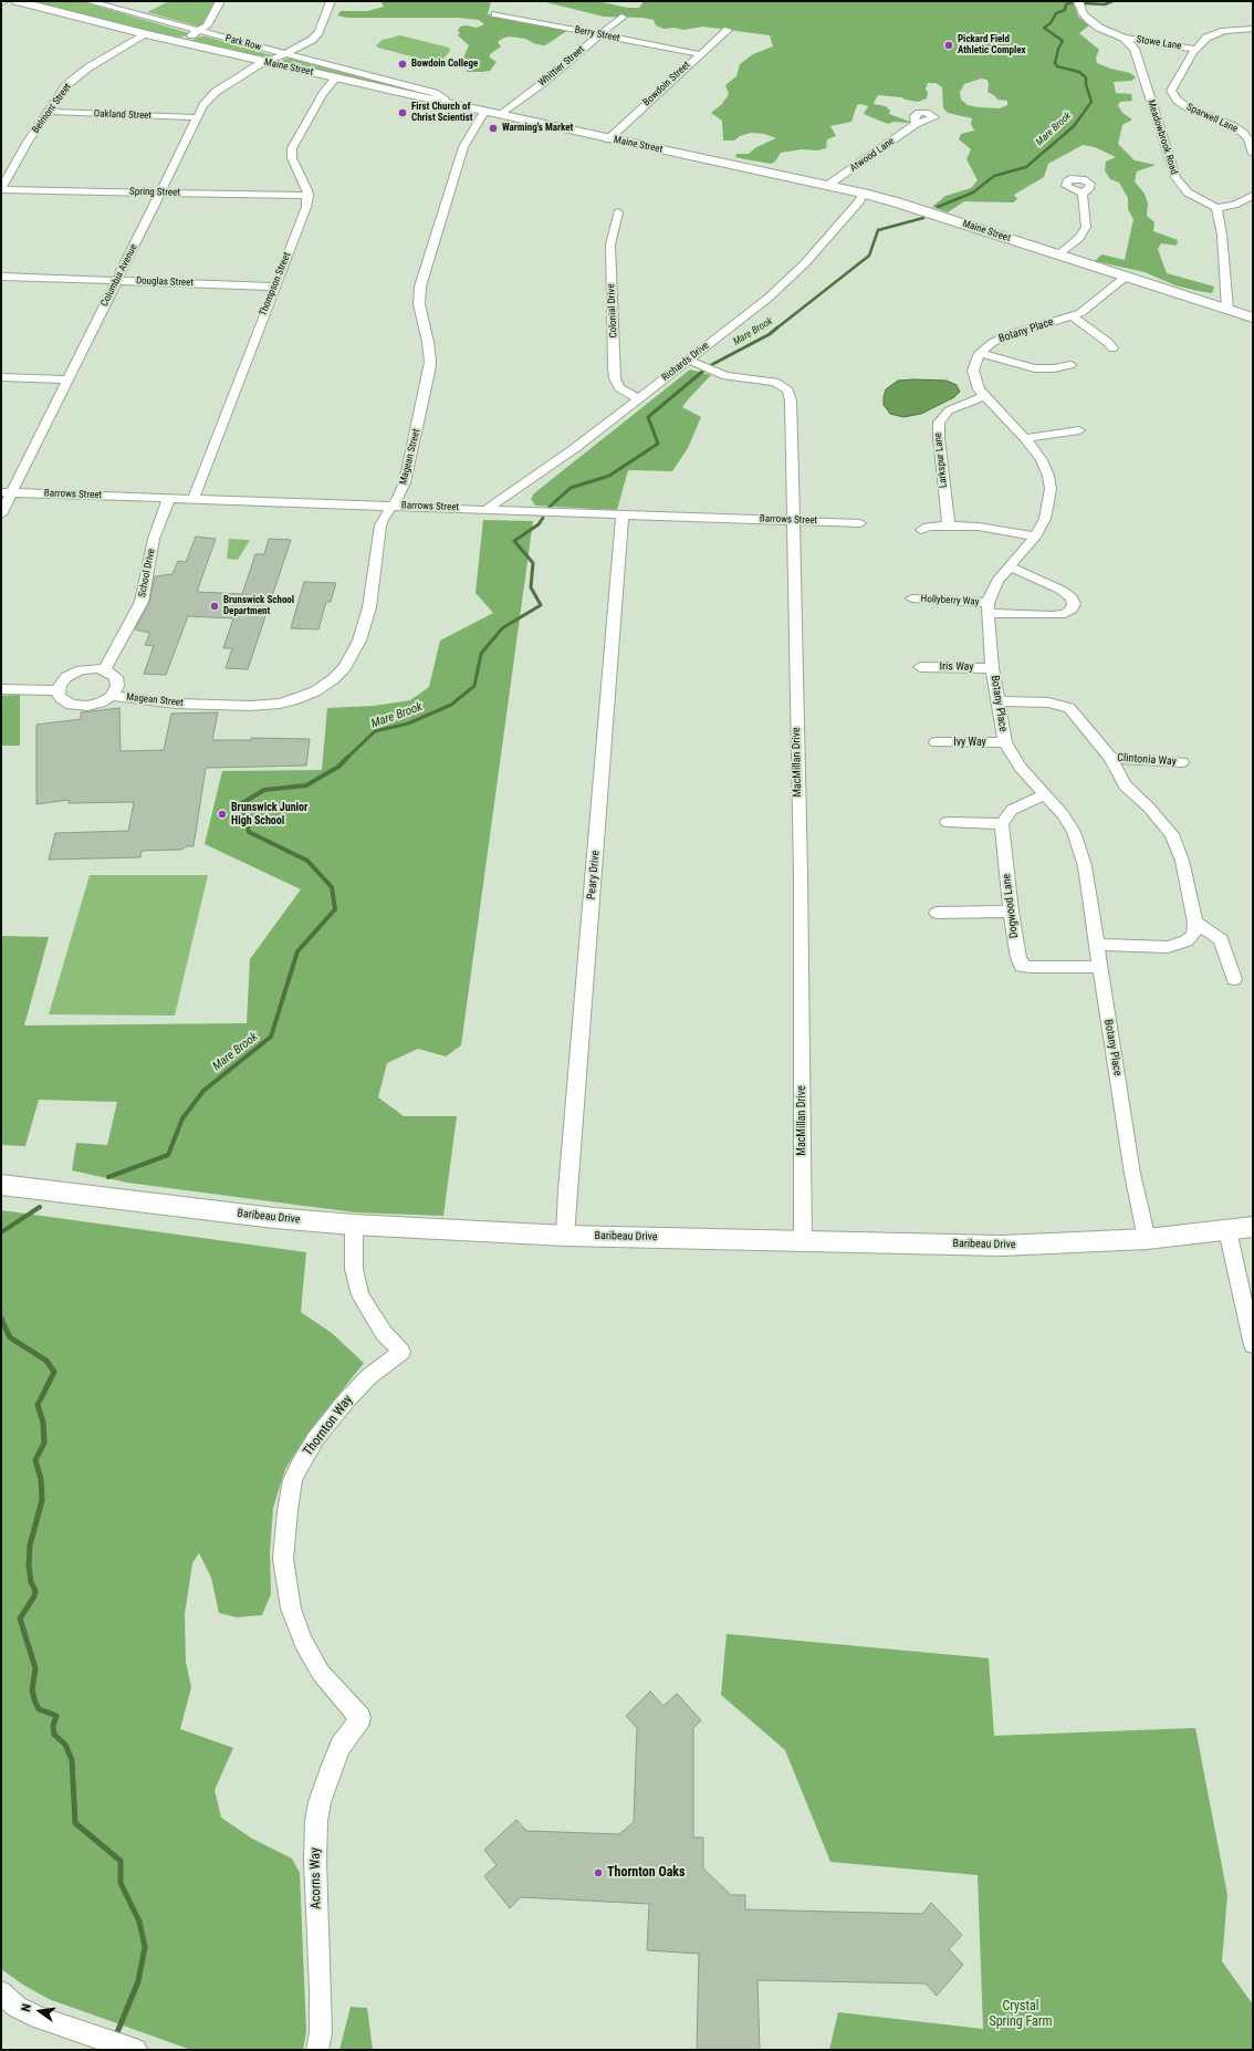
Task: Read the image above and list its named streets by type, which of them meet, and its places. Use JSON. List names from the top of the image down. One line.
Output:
{"streets":{"street":["Berry Street","Park Row","Stowe Lane","Whittier Street","Maine Street","Bowdoin Street","Belmont Street","Oakland Street","Sparwell Lane","Meadowbrook Road","Atwood Lane","Spring Street","Columbia Avenue","Douglas Street","Thompson Street","Colonial Drive","Botany Place","Richards Drive","Magean Street","Larkspur Lane","Barrows Street","School Drive","Hollyberry Way","Iris Way","Ivy Way","Clintonia Way","MacMillan Drive","Peary Drive","Dogwood Lane","Baribeau Drive","Thornton Way","Acorns Way"]},"crossings":[["Berry Street","Whittier Street"],["Berry Street","Bowdoin Street"],["Park Row","Maine Street"],["Park Row","Columbia Avenue"],["Stowe Lane","Sparwell Lane"],["Stowe Lane","Meadowbrook Road"],["Whittier Street","Maine Street"],["Maine Street","Bowdoin Street"],["Maine Street","Belmont Street"],["Maine Street","Atwood Lane"],["Maine Street","Columbia Avenue"],["Maine Street","Botany Place"],["Maine Street","Richards Drive"],["Maine Street","Magean Street"],["Belmont Street","Oakland Street"],["Belmont Street","Spring Street"],["Oakland Street","Columbia Avenue"],["Spring Street","Columbia Avenue"],["Spring Street","Thompson Street"],["Columbia Avenue","Douglas Street"],["Columbia Avenue","Barrows Street"],["Douglas Street","Thompson Street"],["Thompson Street","Barrows Street"],["Colonial Drive","Richards Drive"],["Botany Place","Larkspur Lane"],["Botany Place","Hollyberry Way"],["Botany Place","Iris Way"],["Botany Place","Ivy Way"],["Botany Place","Dogwood Lane"],["Botany Place","Baribeau Drive"],["Richards Drive","Barrows Street"],["Richards Drive","MacMillan Drive"],["Magean Street","Barrows Street"],["Magean Street","School Drive"],["Barrows Street","School Drive"],["Barrows Street","MacMillan Drive"],["Barrows Street","Peary Drive"],["MacMillan Drive","Baribeau Drive"],["Peary Drive","Baribeau Drive"],["Baribeau Drive","Thornton Way"],["Thornton Way","Acorns Way"]],"water":["Mare Brook"],"parks":["Crystal Spring Farm"],"places":["Pickard Field Athletic Complex","Bowdoin College","First Church of Christ Scientist","Warming's Market","Brunswick School Department","Brunswick Junior High School","Thornton Oaks"],"north":"left"}
